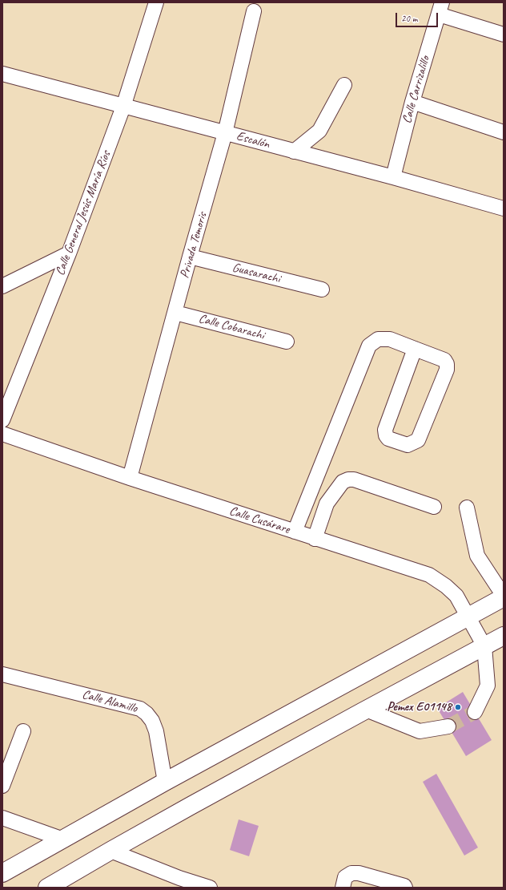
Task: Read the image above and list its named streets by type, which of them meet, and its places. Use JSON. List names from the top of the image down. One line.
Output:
{"streets":{"street":["Calle Carrizalillo","Escalón","Calle General Jesús María Ríos","Privada Temoris","Guasarachi","Calle Cobarachi","Calle Cusárare","Calle Alamillo"]},"crossings":[["Calle Carrizalillo","Escalón"],["Escalón","Calle General Jesús María Ríos"],["Escalón","Privada Temoris"],["Privada Temoris","Guasarachi"],["Privada Temoris","Calle Cobarachi"],["Privada Temoris","Calle Cusárare"]],"places":["Pemex E01148"],"scale_bar":"20 m"}
